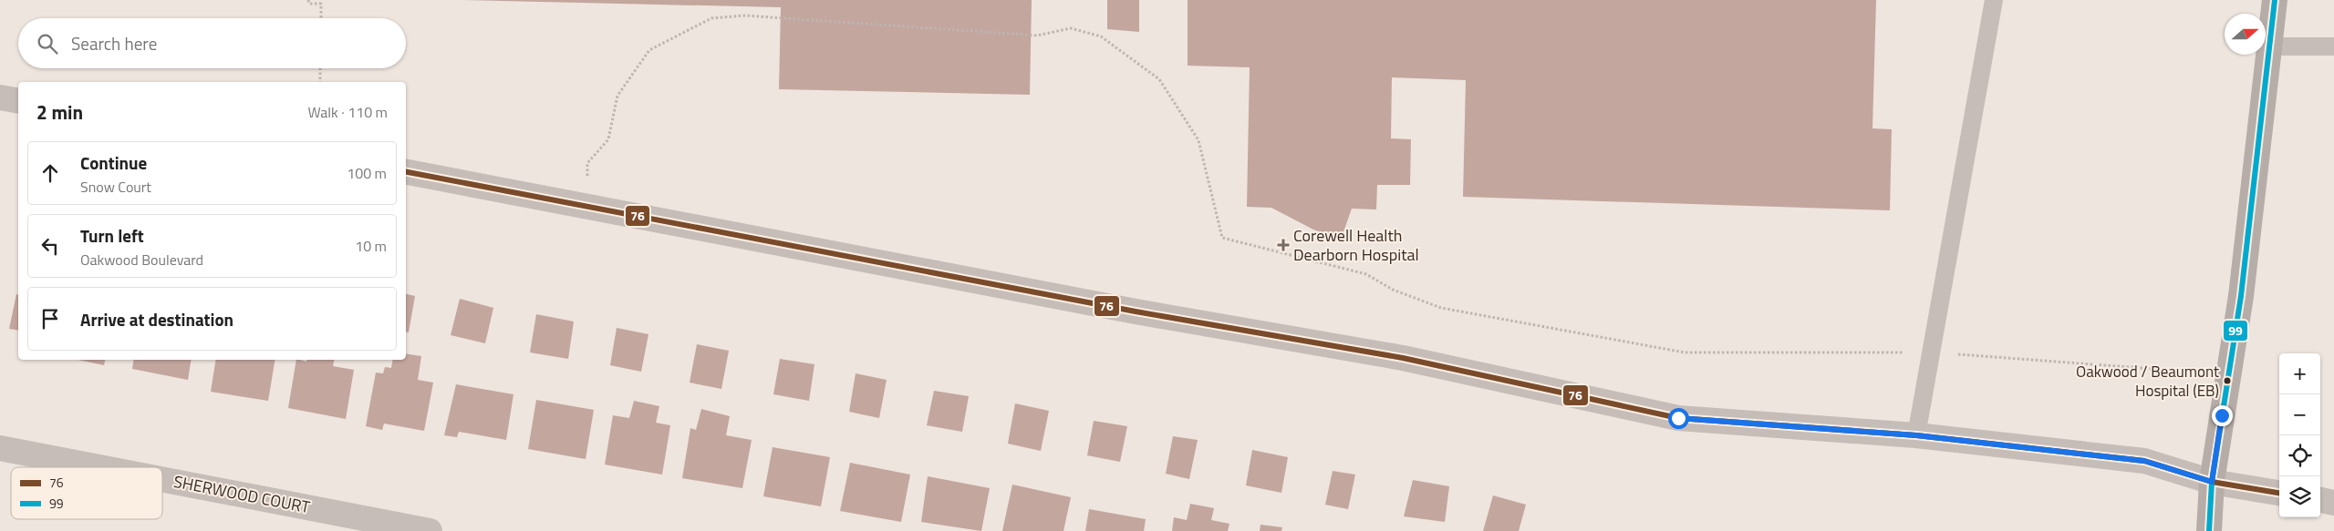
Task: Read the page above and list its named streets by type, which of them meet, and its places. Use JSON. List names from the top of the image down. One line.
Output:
{"streets":{"street":["SHERWOOD COURT"]},"places":{"health":["Corewell Health Dearborn Hospital"],"other":["Oakwood / Beaumont Hospital (EB)"]},"lines":["transit line 99","transit line 76"],"legend":["76","99"],"north":"right","page":{"search":"Search here","heading":["2 min","Walk · 110 m"],"list":[["Continue","Snow Court","100 m"],["Turn left","Oakwood Boulevard","10 m"],"Arrive at destination"],"map_buttons":["+","−"]}}
